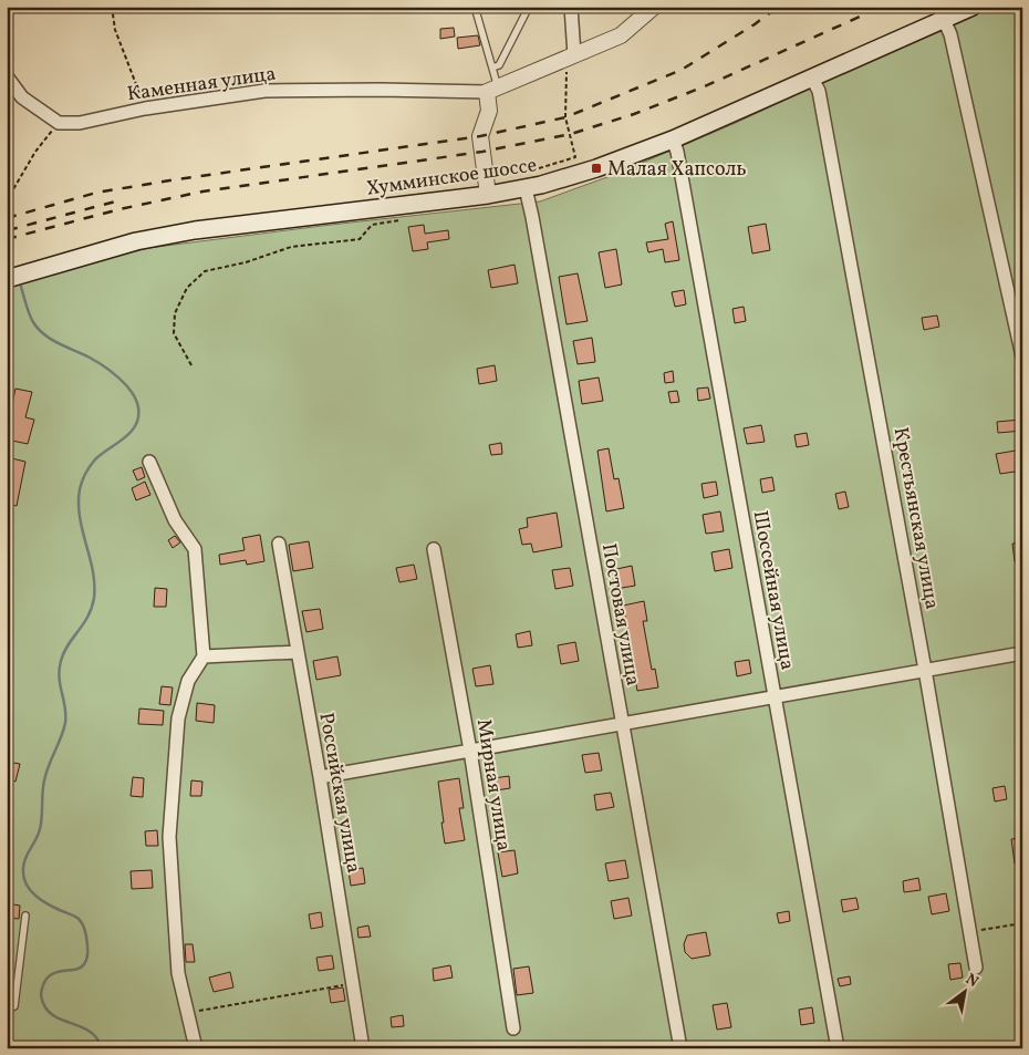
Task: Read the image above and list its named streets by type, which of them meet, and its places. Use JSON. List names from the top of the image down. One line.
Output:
{"streets":{"main road":["Хумминское шоссе"],"street":["Каменная улица","Крестьянская улица","Шоссейная улица","Постовая улица","Мирная улица","Российская улица"]},"crossings":[["Хумминское шоссе","Крестьянская улица"],["Хумминское шоссе","Шоссейная улица"],["Хумминское шоссе","Постовая улица"]],"places":{"transit":["Малая Хапсоль"]},"north":"top right"}
